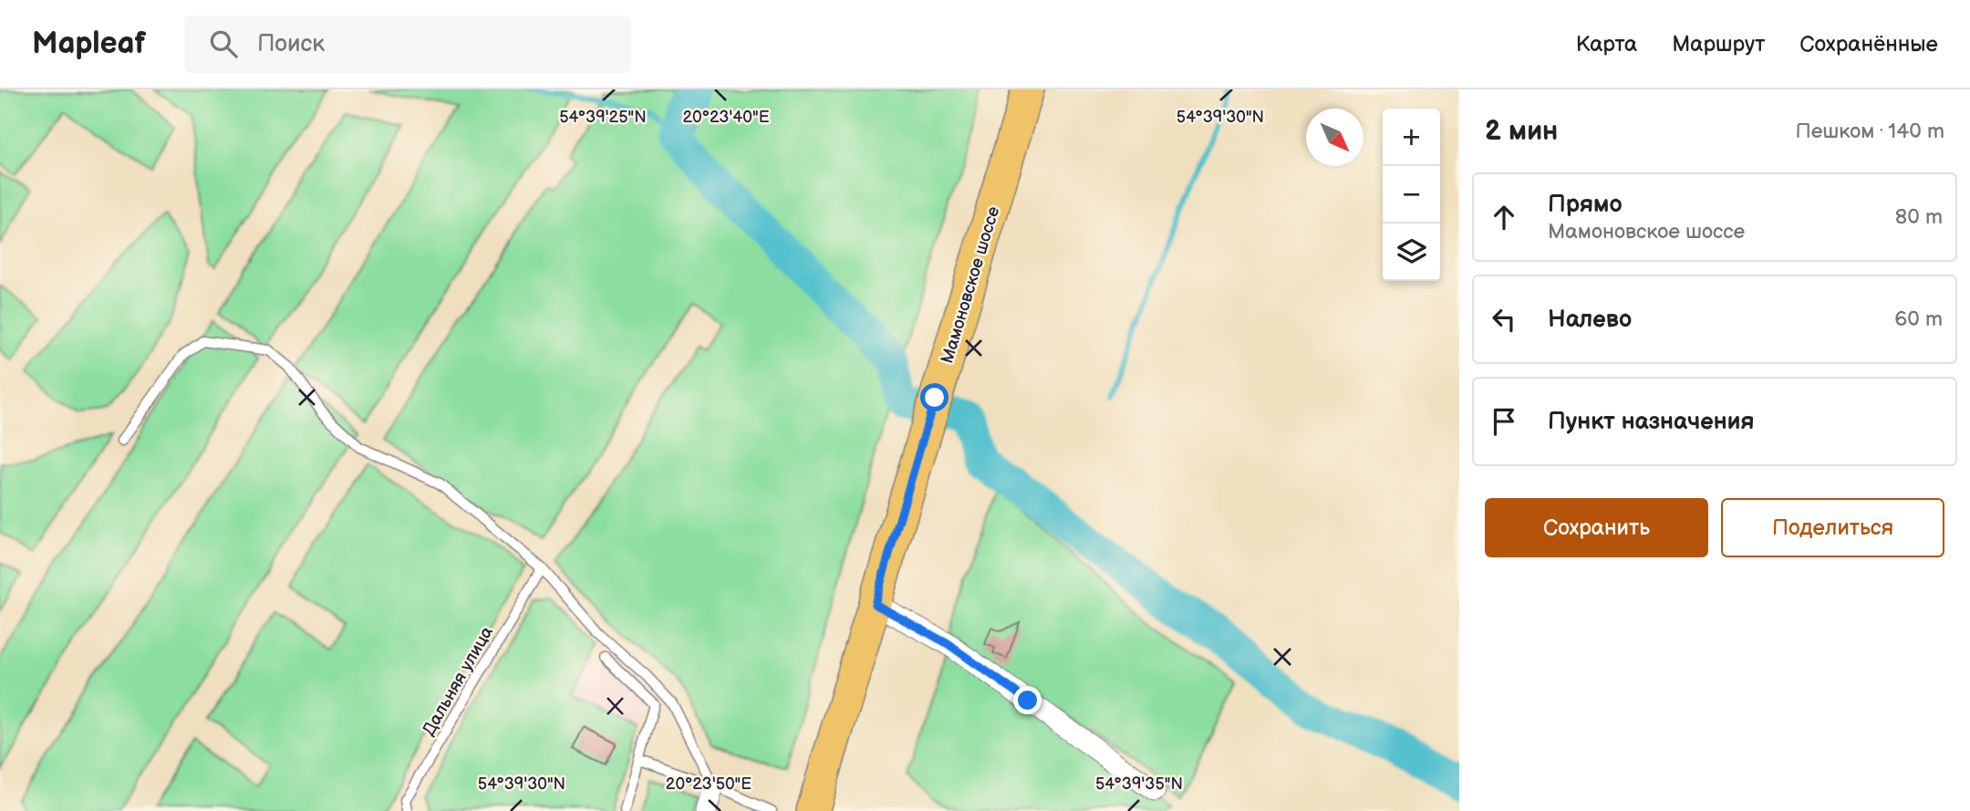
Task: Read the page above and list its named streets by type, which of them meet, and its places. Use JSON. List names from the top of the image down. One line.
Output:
{"streets":{"main road":["Мамоновское шоссе"],"lane":["Дальняя улица"]},"north":"bottom right","page":{"header":"Mapleaf","search":"Поиск","nav":["Карта","Маршрут","Сохранённые"],"heading":["2 мин","Пешком · 140 m"],"map_buttons":["+","−"],"list":[["Прямо","Мамоновское шоссе","80 m"],["Налево","60 m"],"Пункт назначения"],"buttons":["Сохранить","Поделиться"]},"coordinates":["54°39'25\"N","20°23'40\"E","54°39'30\"N","20°23'50\"E","54°39'35\"N"]}
